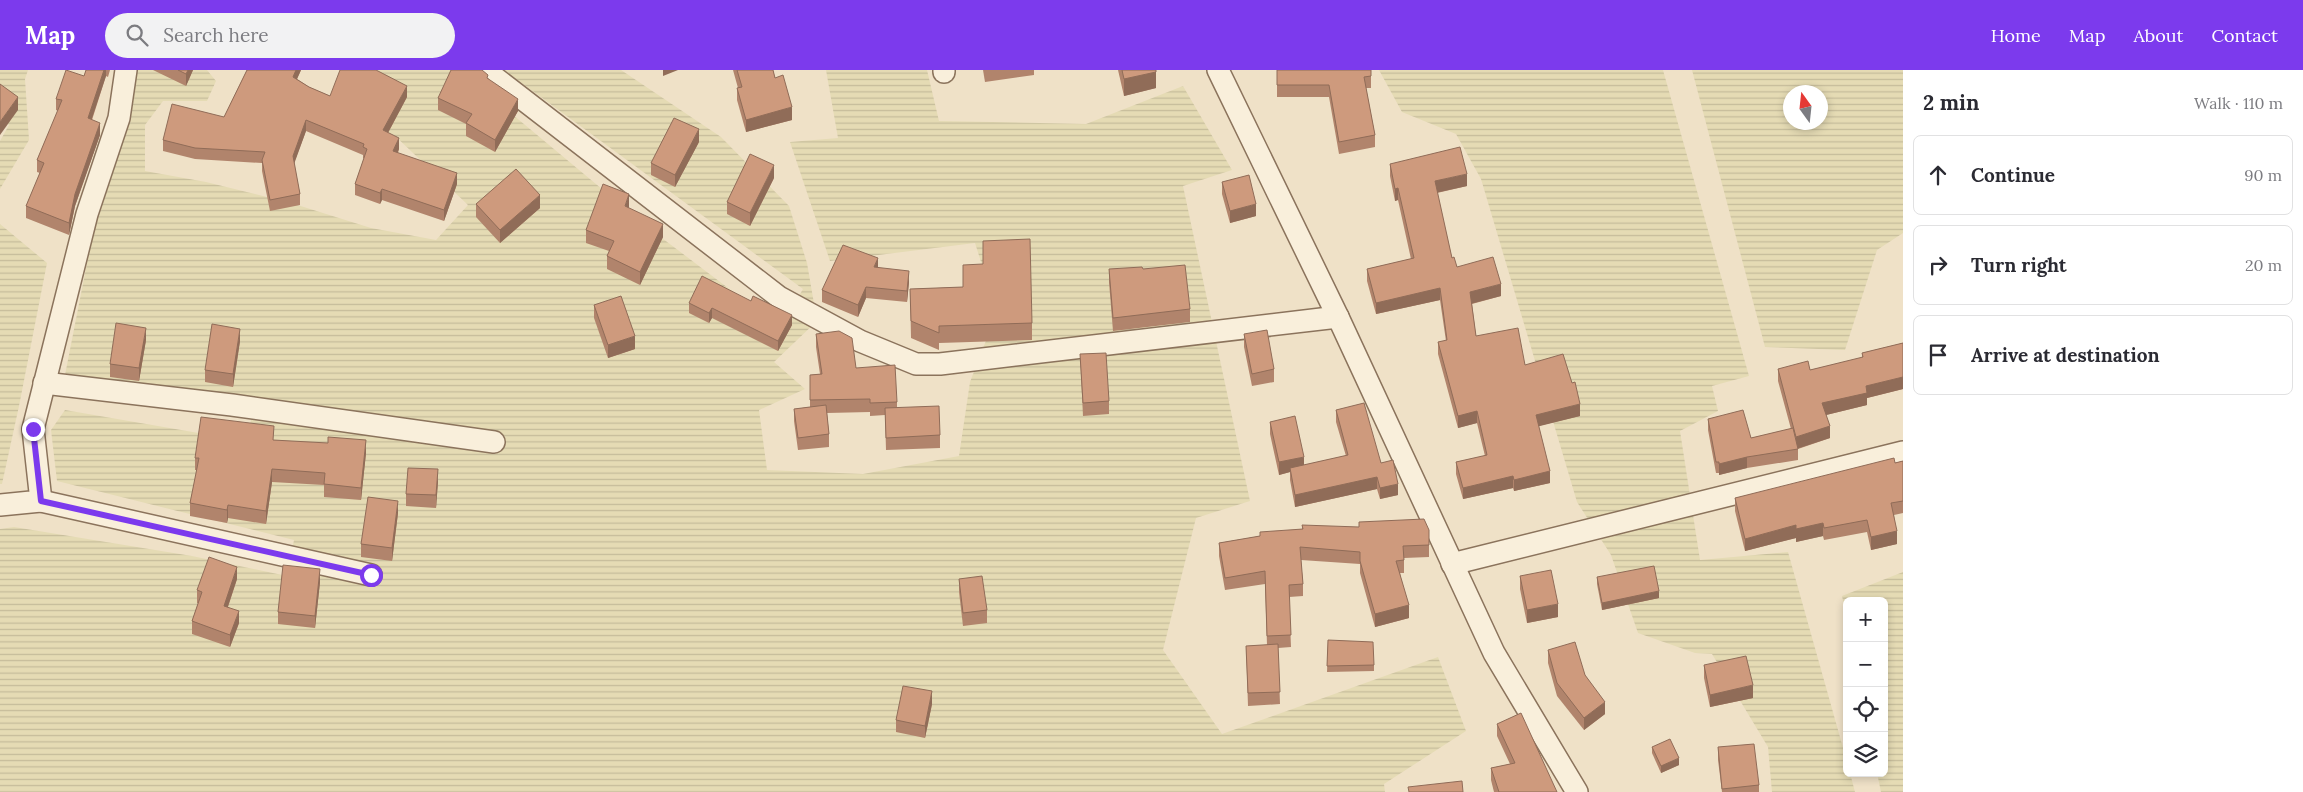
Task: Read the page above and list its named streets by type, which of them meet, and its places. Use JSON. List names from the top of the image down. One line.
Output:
{"north":"top","page":{"header":"Map","search":"Search here","nav":["Home","Map","About","Contact"],"heading":["2 min","Walk · 110 m"],"list":[["Continue","90 m"],["Turn right","20 m"],"Arrive at destination"],"map_buttons":["+","−"]}}
